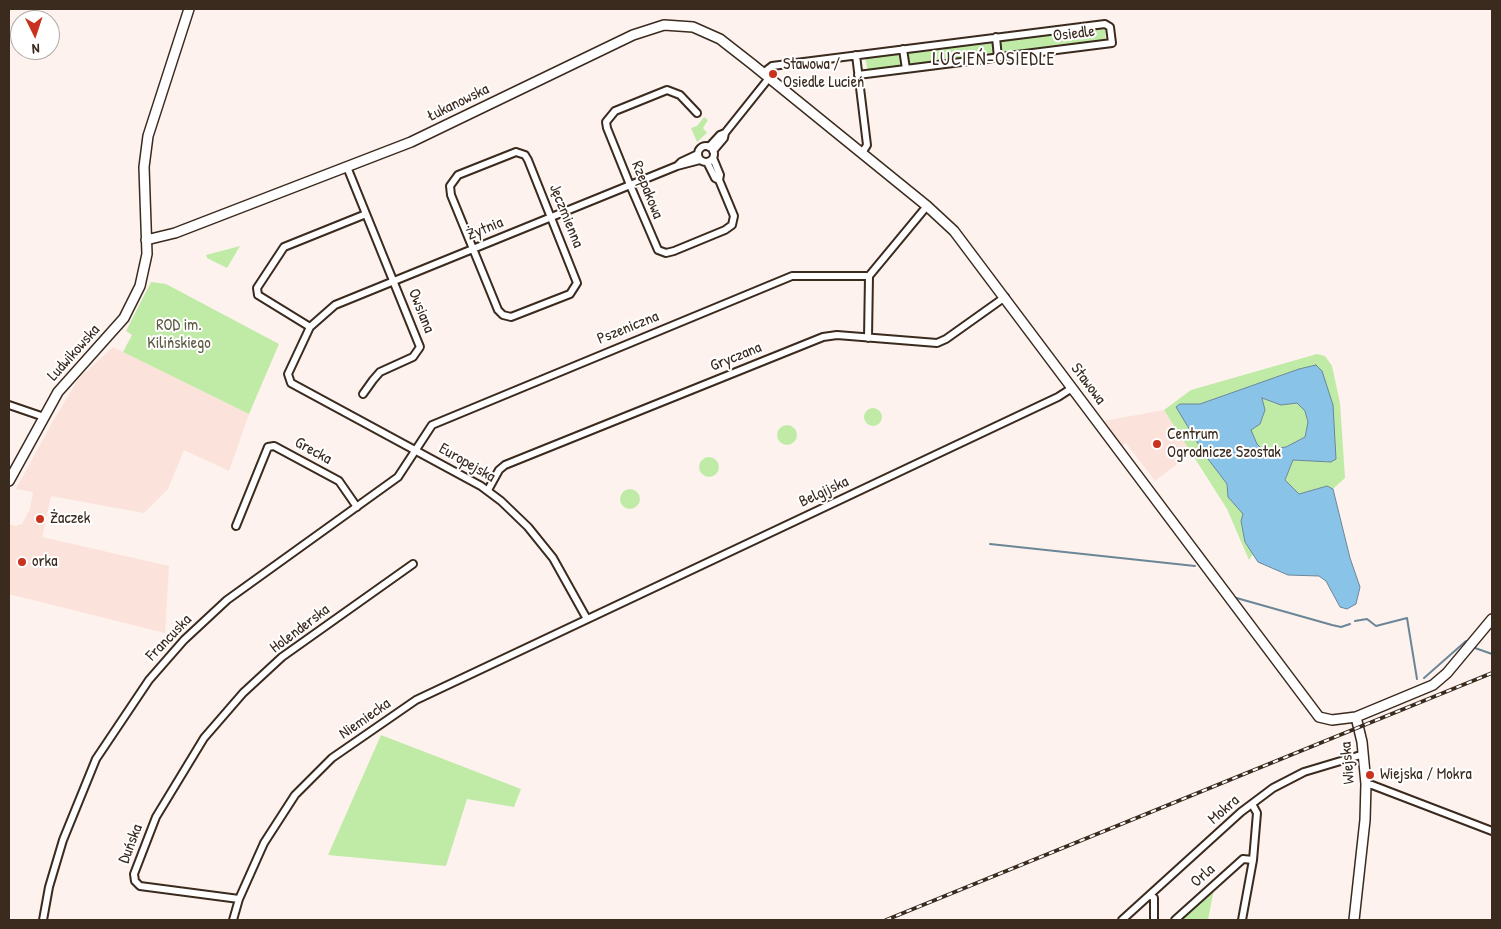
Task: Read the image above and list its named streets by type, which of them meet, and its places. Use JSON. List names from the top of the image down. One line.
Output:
{"streets":{"street":["Osiedle","Łukanowska","Rzepakowa","Jęczmienna","Żytnia","Owsiana","Pszeniczna","Ludwikowska","Gryczana","Stawowa","Grecka","Europejska","Belgijska","Holenderska","Francuska","Niemiecka","Wiejska","Mokra","Duńska","Orla"]},"crossings":[["Osiedle","Łukanowska"],["Osiedle","Stawowa"],["Łukanowska","Owsiana"],["Łukanowska","Ludwikowska"],["Łukanowska","Stawowa"],["Rzepakowa","Żytnia"],["Jęczmienna","Żytnia"],["Żytnia","Owsiana"],["Żytnia","Europejska"],["Pszeniczna","Europejska"],["Pszeniczna","Francuska"],["Gryczana","Stawowa"],["Gryczana","Europejska"],["Stawowa","Belgijska"],["Stawowa","Wiejska"],["Grecka","Francuska"],["Europejska","Belgijska"],["Europejska","Francuska"],["Europejska","Niemiecka"],["Belgijska","Niemiecka"],["Holenderska","Duńska"],["Niemiecka","Duńska"],["Wiejska","Mokra"]],"districts":["LUCIEŃ-OSIEDLE"],"parks":["ROD im. Kilińskiego"],"places":["Stawowa / Osiedle Lucień","Centrum Ogrodnicze Szostak","Żaczek","orka","Wiejska / Mokra"],"north":"bottom"}
